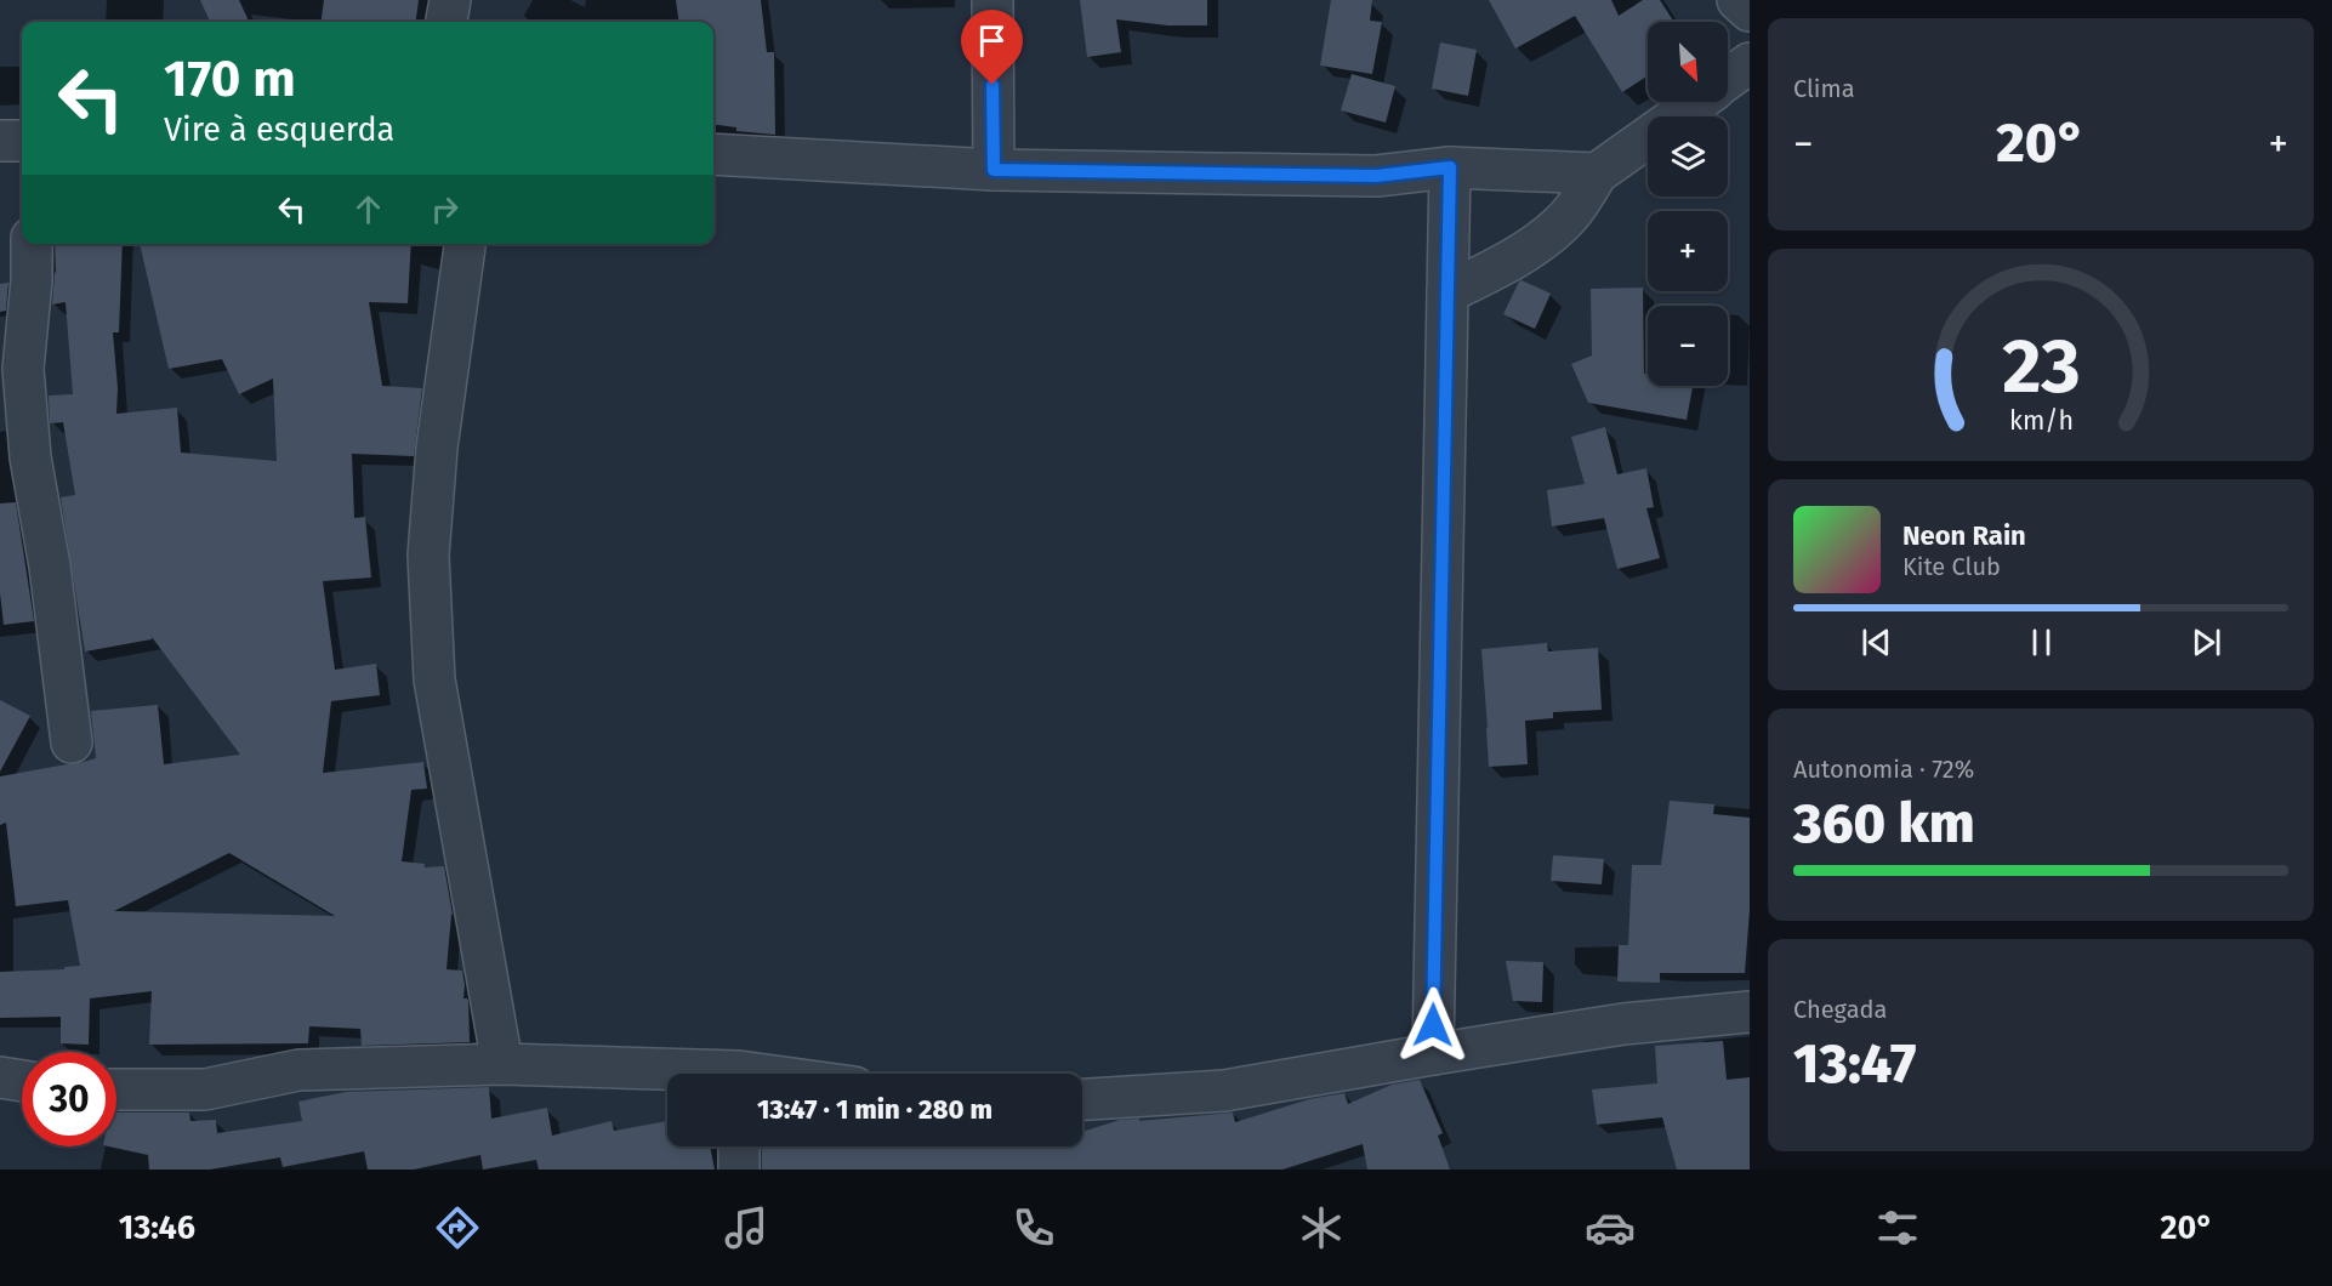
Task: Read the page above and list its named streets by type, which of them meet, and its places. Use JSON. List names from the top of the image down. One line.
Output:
{"north":"bottom right","page":{"tile":["Clima",["Autonomia · 72%","360 km"],["Chegada","13:47"]],"map_buttons":["+","−"],"turn":["170 m","Vire à esquerda"],"heat":["−","20°","+"],"song":["Neon Rain","Kite Club"],"limit":"30","trip":"13:47 · 1 min · 280 m","tabs":["13:46","20°"],"gauge":["23","km/h"]}}
